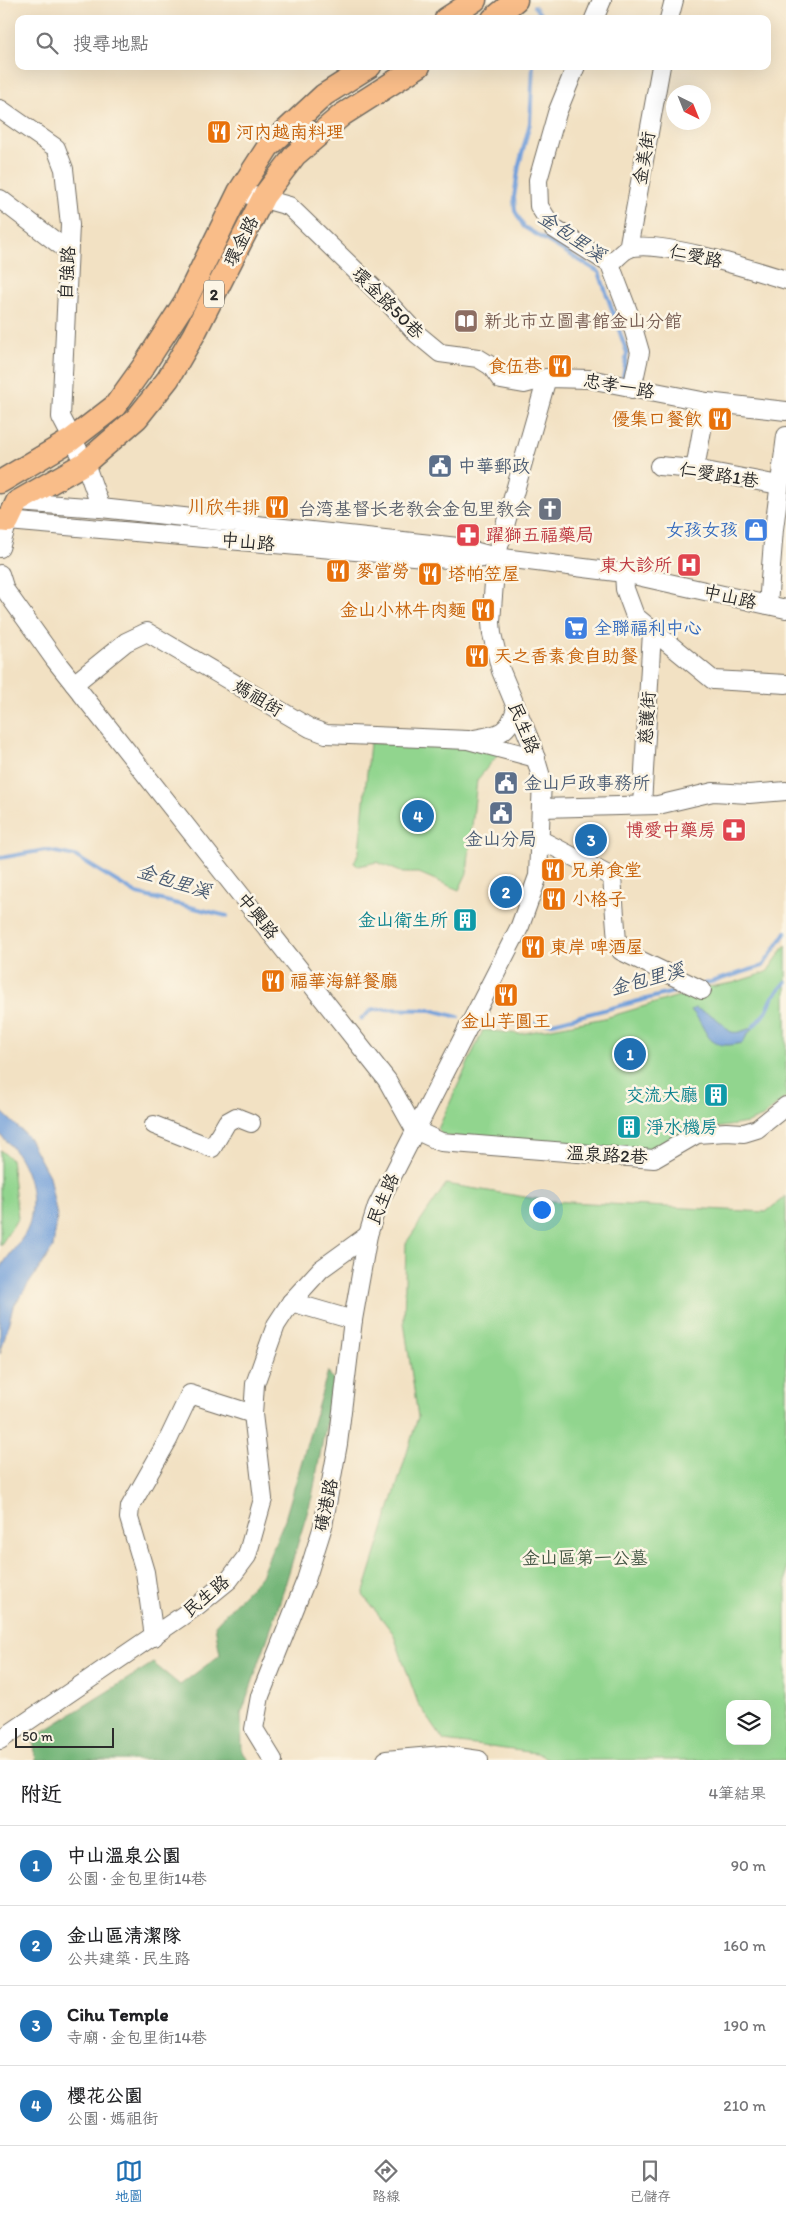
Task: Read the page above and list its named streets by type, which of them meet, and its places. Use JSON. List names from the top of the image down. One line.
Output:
{"streets":{"main road":["環金路","2"],"street":["金美街","仁愛路","自強路","環金路50巷","忠孝一路","仁愛路1巷","中山路","媽祖街","慈護街","民生路","中興路","溫泉路2巷","磺港路"]},"crossings":[["金美街","仁愛路"],["環金路","自強路"],["環金路","環金路50巷"],["環金路","中山路"],["自強路","中山路"],["環金路50巷","忠孝一路"],["中山路","民生路"],["媽祖街","民生路"],["媽祖街","中興路"],["民生路","中興路"],["民生路","溫泉路2巷"],["民生路","磺港路"],["中興路","溫泉路2巷"]],"water":["金包里溪"],"parks":["金山區第一公墓"],"places":{"restaurant":["河內越南料理","食伍巷","優集口餐飲","川欣牛排","麥當勞","塔帕笠屋","金山小林牛肉麵","天之香素食自助餐","兄弟食堂","小格子","東岸 啤酒屋","福華海鮮餐廳","金山芋圓王"],"library":["新北市立圖書館金山分館"],"public building":["中華郵政","金山戶政事務所","金山分局"],"church":["台湾基督长老教会金包里教会"],"shop":["女孩女孩"],"pharmacy":["躍獅五福藥局","博愛中藥房"],"hospital":["東大診所"],"supermarket":["全聯福利中心"],"building":["金山衛生所","交流大廳","淨水機房"]},"scale_bar":"50 m","north":"bottom right","page":{"search":"搜尋地點","pins":["4","3","2","1"],"scale":"50 m","heading":["附近","4筆結果"],"list":[{"mark":"1","name":"中山溫泉公園","note":"公園 · 金包里街14巷","value":"90 m"},{"mark":"2","name":"金山區清潔隊","note":"公共建築 · 民生路","value":"160 m"},{"mark":"3","name":"Cihu Temple","note":"寺廟 · 金包里街14巷","value":"190 m"},{"mark":"4","name":"櫻花公園","note":"公園 · 媽祖街","value":"210 m"}],"nav":["地圖","路線","已儲存"]}}
